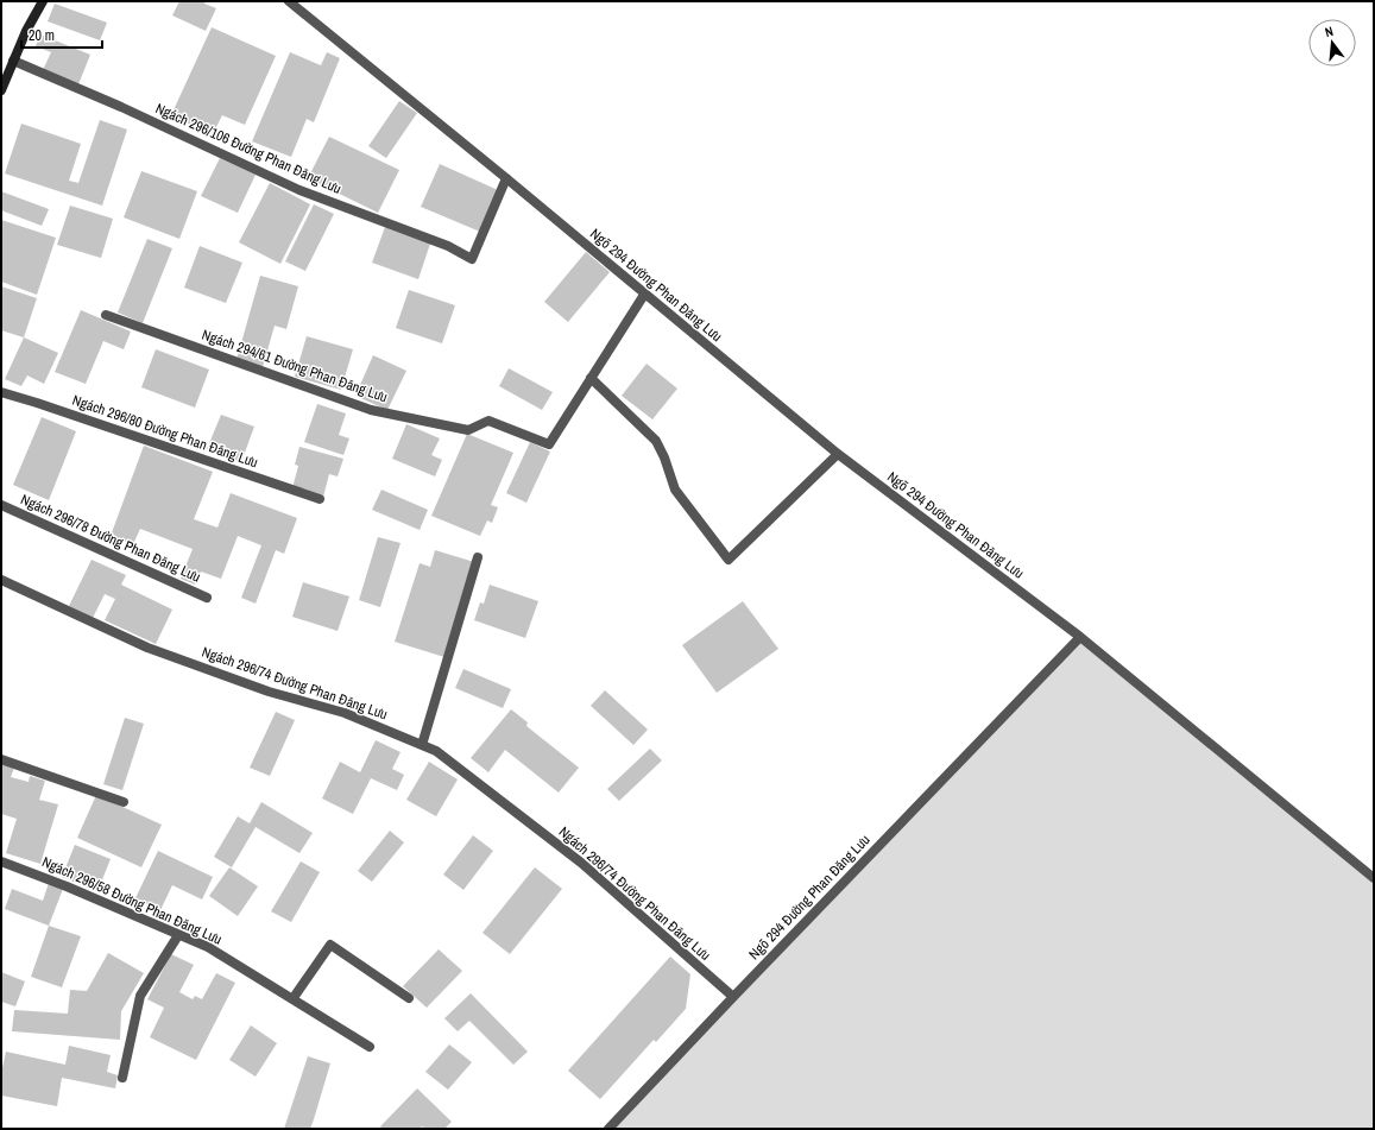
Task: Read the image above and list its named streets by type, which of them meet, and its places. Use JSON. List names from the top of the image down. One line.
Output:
{"streets":{"street":["Ngách 296/106 Đường Phan Đăng Lưu","Ngõ 294 Đường Phan Đăng Lưu","Ngách 294/61 Đường Phan Đăng Lưu","Ngách 296/80 Đường Phan Đăng Lưu","Ngách 296/78 Đường Phan Đăng Lưu","Ngách 296/74 Đường Phan Đăng Lưu","Ngách 296/58 Đường Phan Đăng Lưu"]},"crossings":[["Ngách 296/106 Đường Phan Đăng Lưu","Ngõ 294 Đường Phan Đăng Lưu"],["Ngõ 294 Đường Phan Đăng Lưu","Ngách 294/61 Đường Phan Đăng Lưu"],["Ngõ 294 Đường Phan Đăng Lưu","Ngách 296/74 Đường Phan Đăng Lưu"]],"scale_bar":"20 m","north":"top"}
